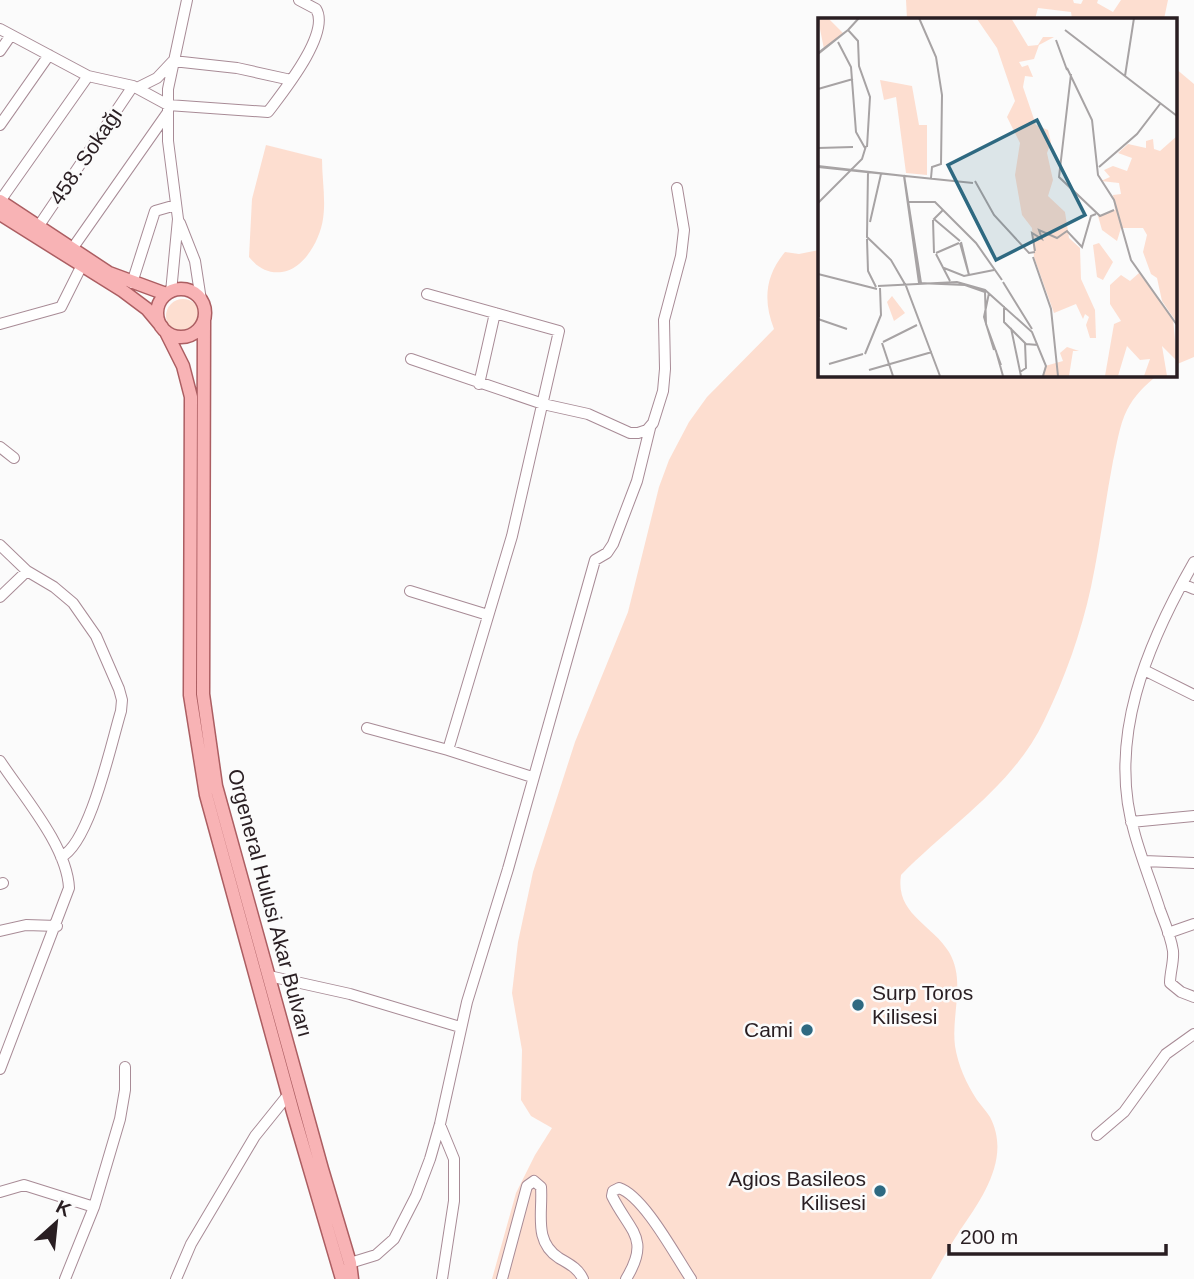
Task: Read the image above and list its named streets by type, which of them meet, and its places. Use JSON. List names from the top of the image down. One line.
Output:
{"streets":{"main road":["Orgeneral Hulusi Akar Bulvarı"],"street":["458. Sokağı"]},"places":["Surp Toros Kilisesi","Cami","Agios Basileos Kilisesi"],"scale_bar":"200 m","north":"top right"}
